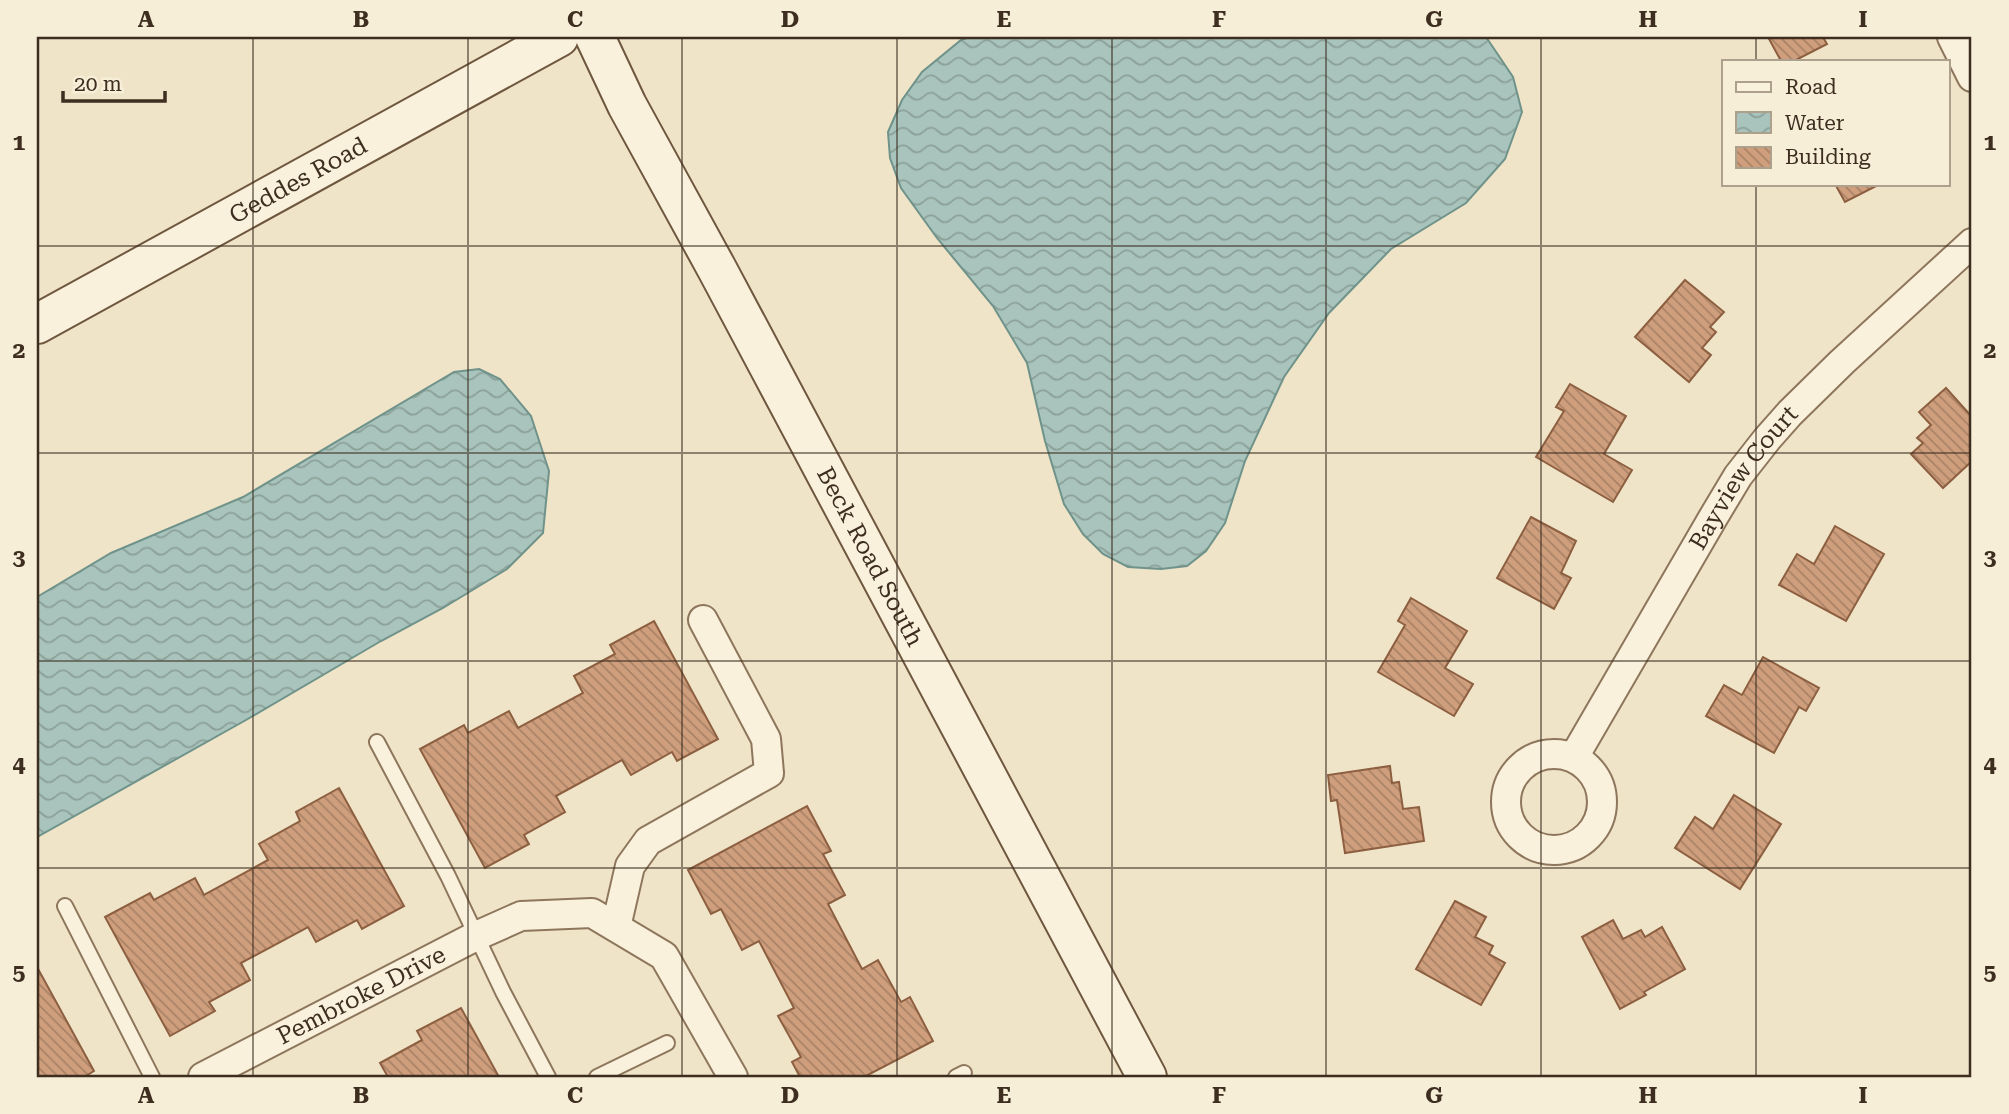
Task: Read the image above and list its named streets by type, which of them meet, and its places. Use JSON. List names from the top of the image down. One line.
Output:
{"streets":{"main road":["Geddes Road","Beck Road South"],"street":["Bayview Court","Pembroke Drive"]},"legend":["Road","Water","Building"],"scale_bar":"20 m","grid":{"columns":["A","B","C","D","E","F","G","H","I"],"rows":["1","2","3","4","5"]}}
